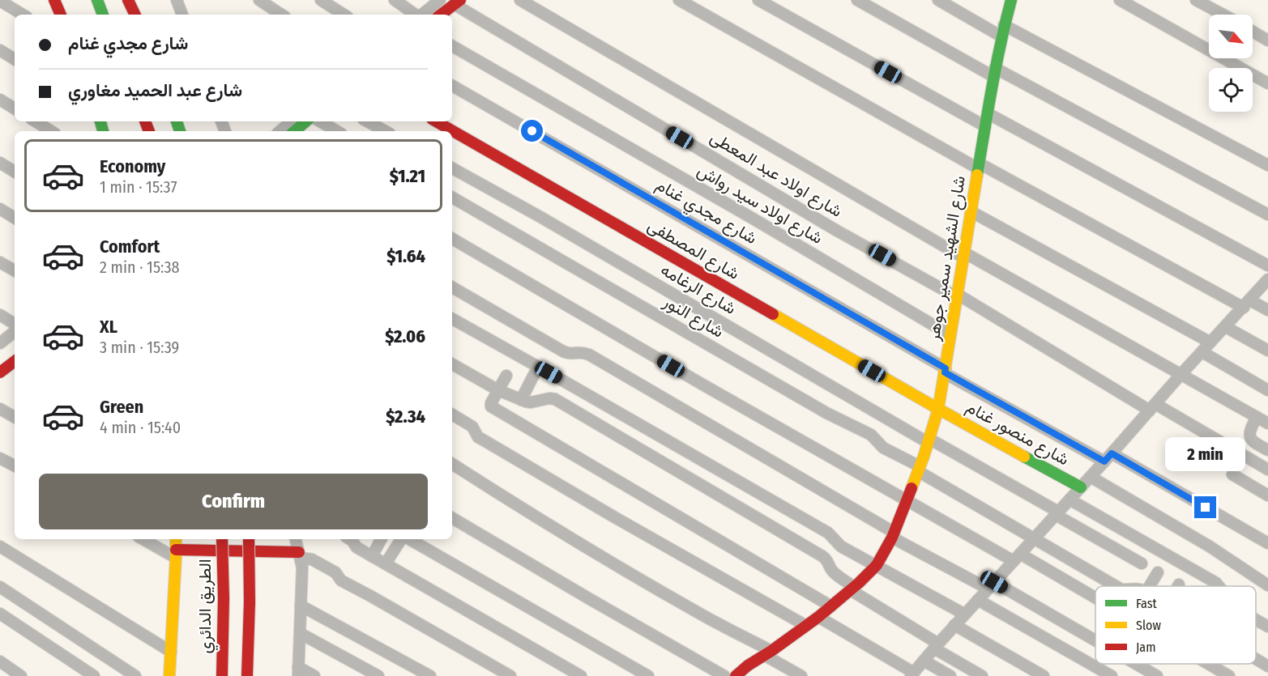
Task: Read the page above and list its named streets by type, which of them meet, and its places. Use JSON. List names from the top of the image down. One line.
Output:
{"streets":{"main road":["شارع المصطفى","شارع الشهيد سمير جوهر","شارع منصور غنام","الطريق الدائري"],"street":["شارع اولاد عبد المعطى","شارع اولاد سيد رواش","شارع مجدي غنام","شارع الرغامه","شارع النور"]},"crossings":[["شارع اولاد عبد المعطى","شارع الشهيد سمير جوهر"],["شارع اولاد سيد رواش","شارع الشهيد سمير جوهر"],["شارع مجدي غنام","شارع الشهيد سمير جوهر"],["شارع المصطفى","شارع الشهيد سمير جوهر"],["شارع المصطفى","شارع منصور غنام"],["شارع الشهيد سمير جوهر","شارع الرغامه"],["شارع الشهيد سمير جوهر","شارع النور"],["شارع الشهيد سمير جوهر","شارع منصور غنام"]],"legend":["Fast","Slow","Jam"],"north":"bottom right","page":{"banner":["شارع مجدي غنام","شارع عبد الحميد مغاوري"],"list":[{"name":"Economy","note":"1 min · 15:37","value":"$1.21"},{"name":"Comfort","note":"2 min · 15:38","value":"$1.64"},{"name":"XL","note":"3 min · 15:39","value":"$2.06"},{"name":"Green","note":"4 min · 15:40","value":"$2.34"}],"bubble":"2 min","buttons":"Confirm"}}
